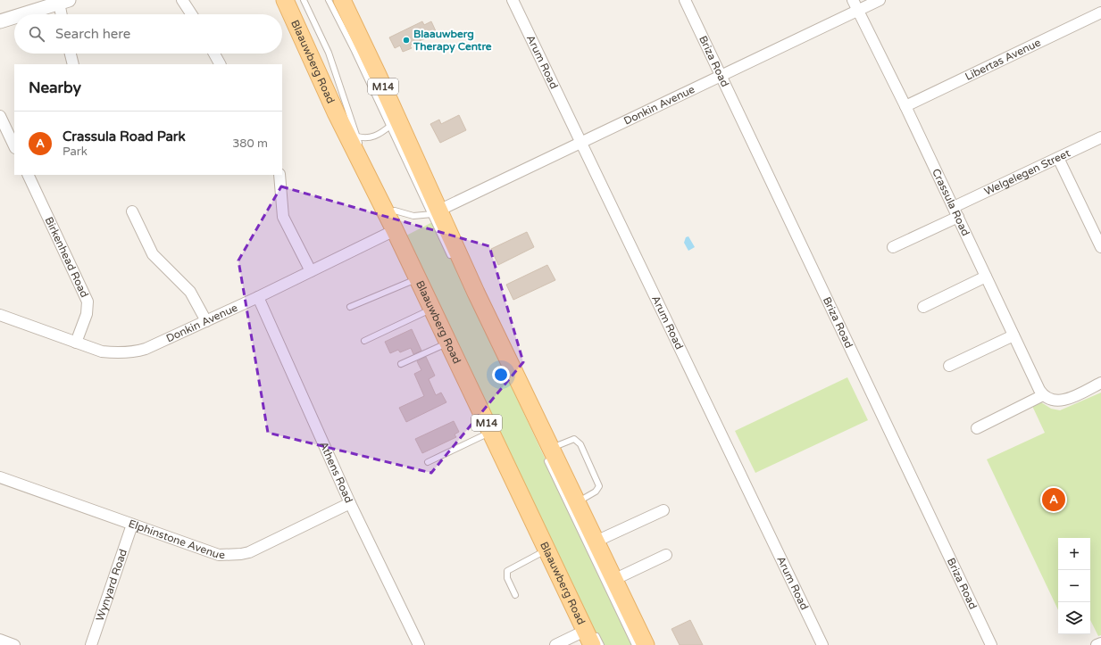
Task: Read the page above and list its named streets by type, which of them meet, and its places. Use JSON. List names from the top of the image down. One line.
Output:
{"streets":{"main road":["Blaauwberg Road","M14"],"street":["Libertas Avenue","Arum Road","Briza Road","Donkin Avenue","Welgelegen Street","Crassula Road","Birkenhead Road","Athens Road","Elphinstone Avenue","Wynyard Road"]},"crossings":[["Libertas Avenue","Crassula Road"],["Arum Road","Donkin Avenue"],["Briza Road","Donkin Avenue"],["Blaauwberg Road","Donkin Avenue"],["M14","Donkin Avenue"],["Donkin Avenue","Crassula Road"],["Donkin Avenue","Birkenhead Road"],["Donkin Avenue","Athens Road"],["Welgelegen Street","Crassula Road"],["Athens Road","Elphinstone Avenue"],["Elphinstone Avenue","Wynyard Road"]],"places":["Blaauwberg Therapy Centre"],"page":{"search":"Search here","heading":"Nearby","list":[{"mark":"A","name":"Crassula Road Park","note":"Park","value":"380 m"}],"pins":"A","map_buttons":["+","−"]}}
